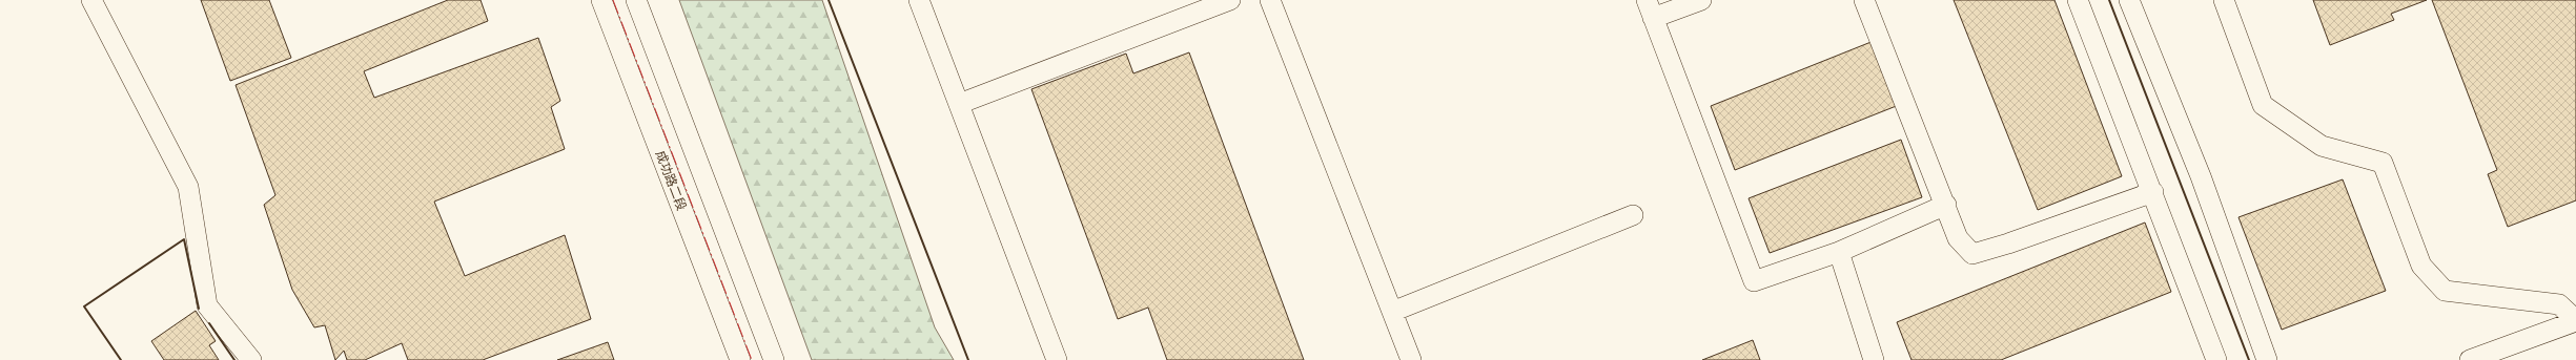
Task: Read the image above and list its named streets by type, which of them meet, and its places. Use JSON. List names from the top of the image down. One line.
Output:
{"streets":{"street":["成功路二段"]}}
